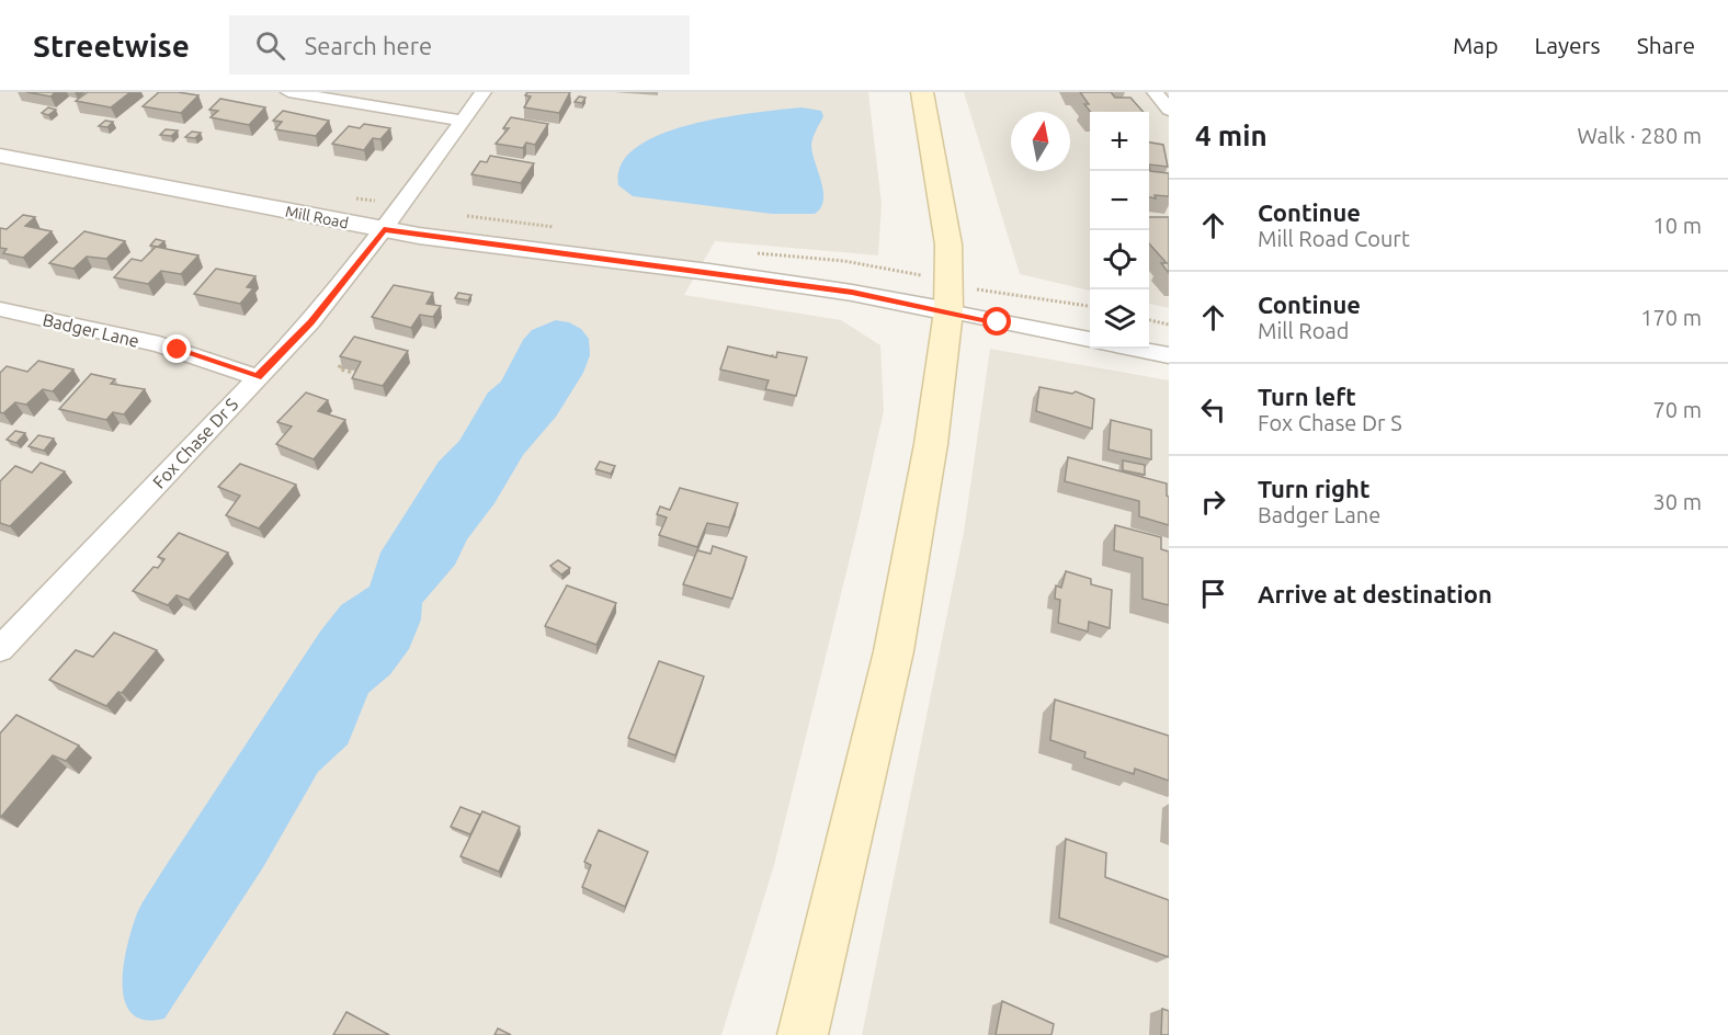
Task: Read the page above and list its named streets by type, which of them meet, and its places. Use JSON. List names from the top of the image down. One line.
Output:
{"streets":{"street":["Mill Road","Badger Lane","Fox Chase Dr S"]},"crossings":[["Mill Road","Fox Chase Dr S"],["Badger Lane","Fox Chase Dr S"]],"north":"top","page":{"header":"Streetwise","search":"Search here","nav":["Map","Layers","Share"],"heading":["4 min","Walk · 280 m"],"map_buttons":["+","−"],"list":[["Continue","Mill Road Court","10 m"],["Continue","Mill Road","170 m"],["Turn left","Fox Chase Dr S","70 m"],["Turn right","Badger Lane","30 m"],"Arrive at destination"]}}
